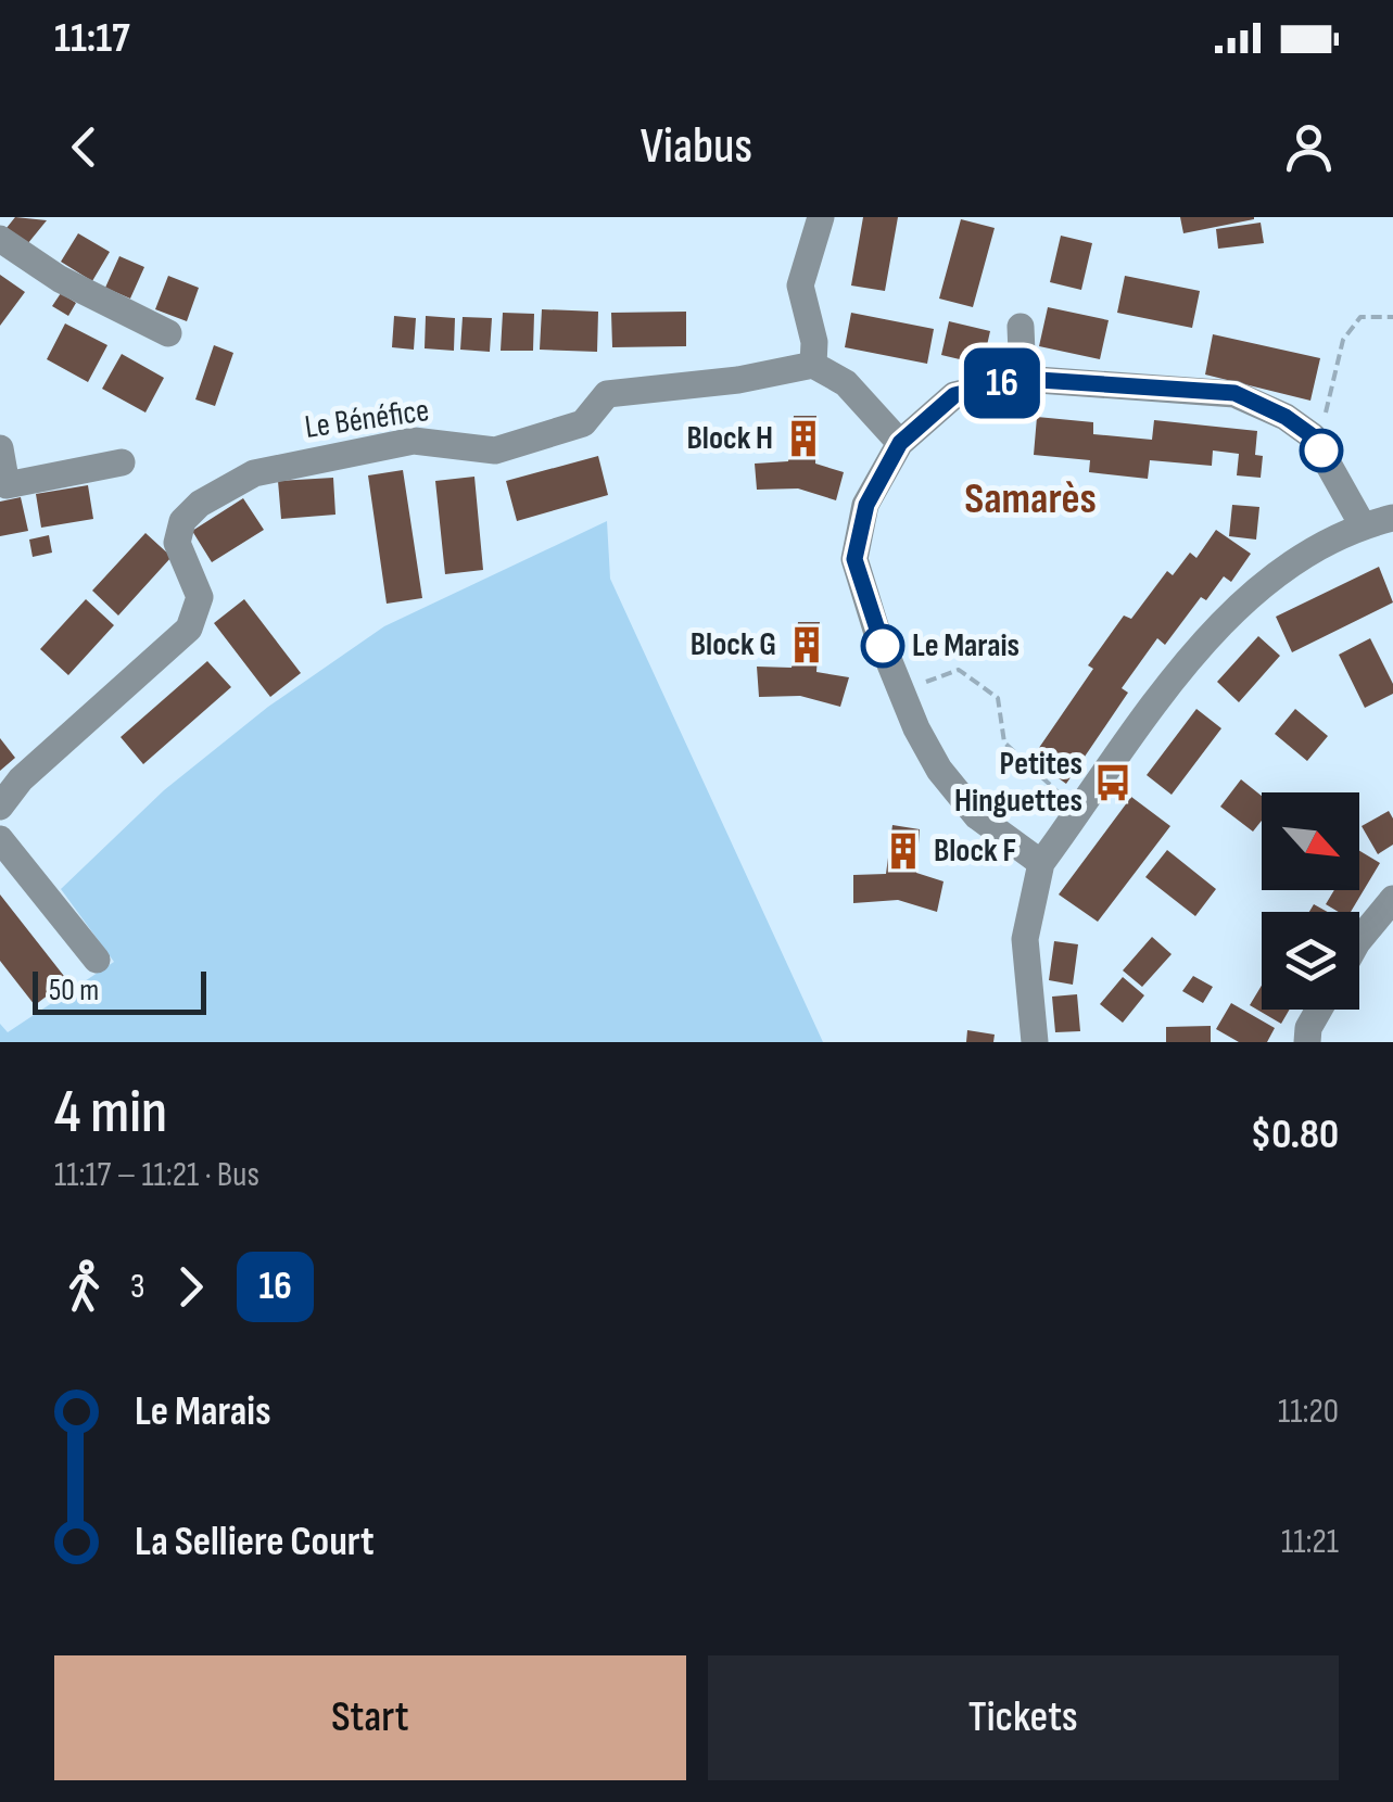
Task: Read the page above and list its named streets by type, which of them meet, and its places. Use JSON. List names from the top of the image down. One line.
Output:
{"streets":{"street":["Le Bénéfice"]},"districts":["Samarès"],"places":{"building":["Block H","Block G","Block F"],"other":["Le Marais"],"bus stop":["Petites Hinguettes"]},"lines":["bus line 16"],"scale_bar":"50 m","north":"bottom right","page":{"status":"11:17","header":"Viabus","on_map":"16","scale":"50 m","heading":["4 min","11:17 – 11:21 · Bus","$0.80"],"legs":["3","16"],"list":[{"name":"Le Marais","value":"11:20"},{"name":"La Selliere Court","value":"11:21"}],"buttons":["Start","Tickets"]}}
